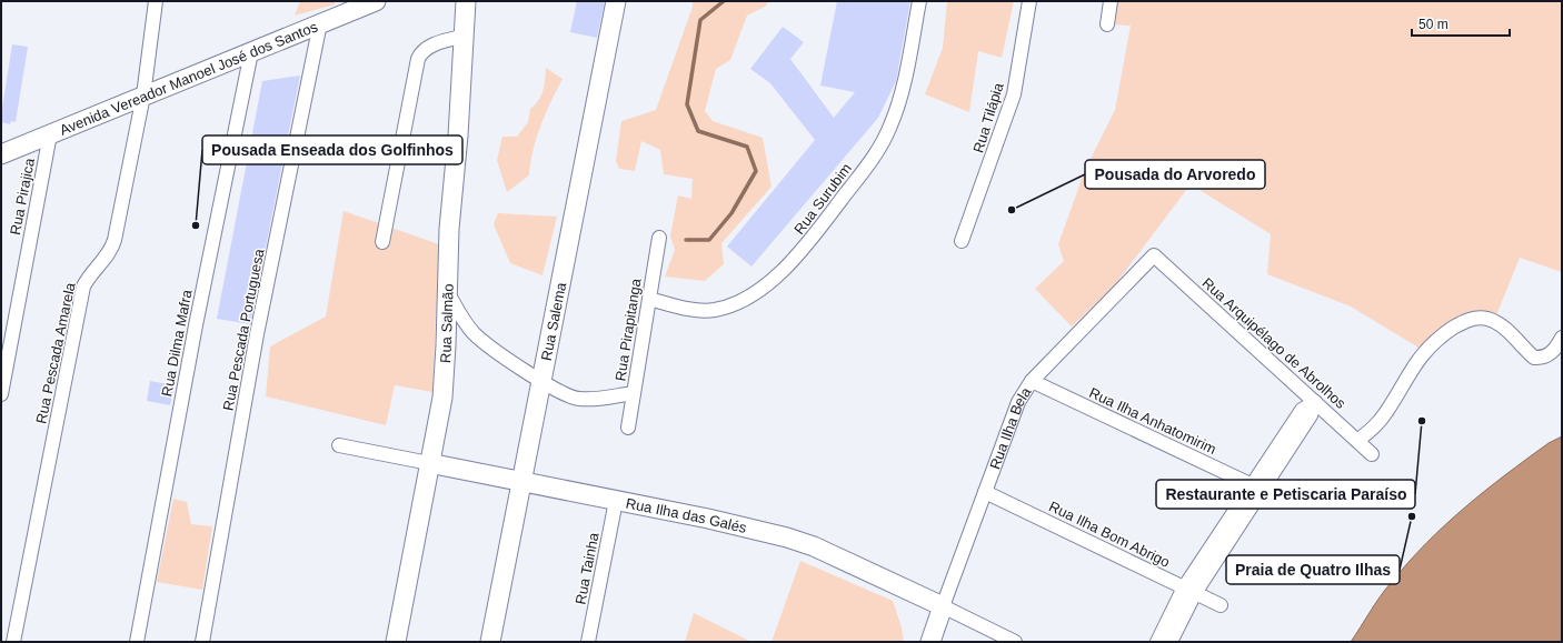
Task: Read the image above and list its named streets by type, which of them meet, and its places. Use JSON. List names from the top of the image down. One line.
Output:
{"streets":{"main road":["Avenida Vereador Manoel José dos Santos","Rua Salema","Rua Salmão","Rua Ilha Bela","Rua Ilha das Galés"],"street":["Rua Tilápia","Rua Pirajica","Rua Surubim","Rua Pescada Portuguesa","Rua Pirapitanga","Rua Dilma Mafra","Rua Arquipélago de Abrolhos","Rua Pescada Amarela","Rua Ilha Anhatomirim","Rua Ilha Bom Abrigo","Rua Tainha"]},"crossings":[["Avenida Vereador Manoel José dos Santos","Rua Pirajica"],["Avenida Vereador Manoel José dos Santos","Rua Pescada Portuguesa"],["Avenida Vereador Manoel José dos Santos","Rua Dilma Mafra"],["Avenida Vereador Manoel José dos Santos","Rua Pescada Amarela"],["Rua Surubim","Rua Pirapitanga"],["Rua Salema","Rua Ilha das Galés"],["Rua Salmão","Rua Ilha das Galés"],["Rua Arquipélago de Abrolhos","Rua Ilha Bela"],["Rua Ilha Anhatomirim","Rua Ilha Bela"],["Rua Ilha Bela","Rua Ilha das Galés"],["Rua Ilha Bela","Rua Ilha Bom Abrigo"],["Rua Ilha das Galés","Rua Tainha"]],"places":["Pousada do Arvoredo","Pousada Enseada dos Golfinhos","Restaurante e Petiscaria Paraíso","Praia de Quatro Ilhas"],"scale_bar":"50 m"}
